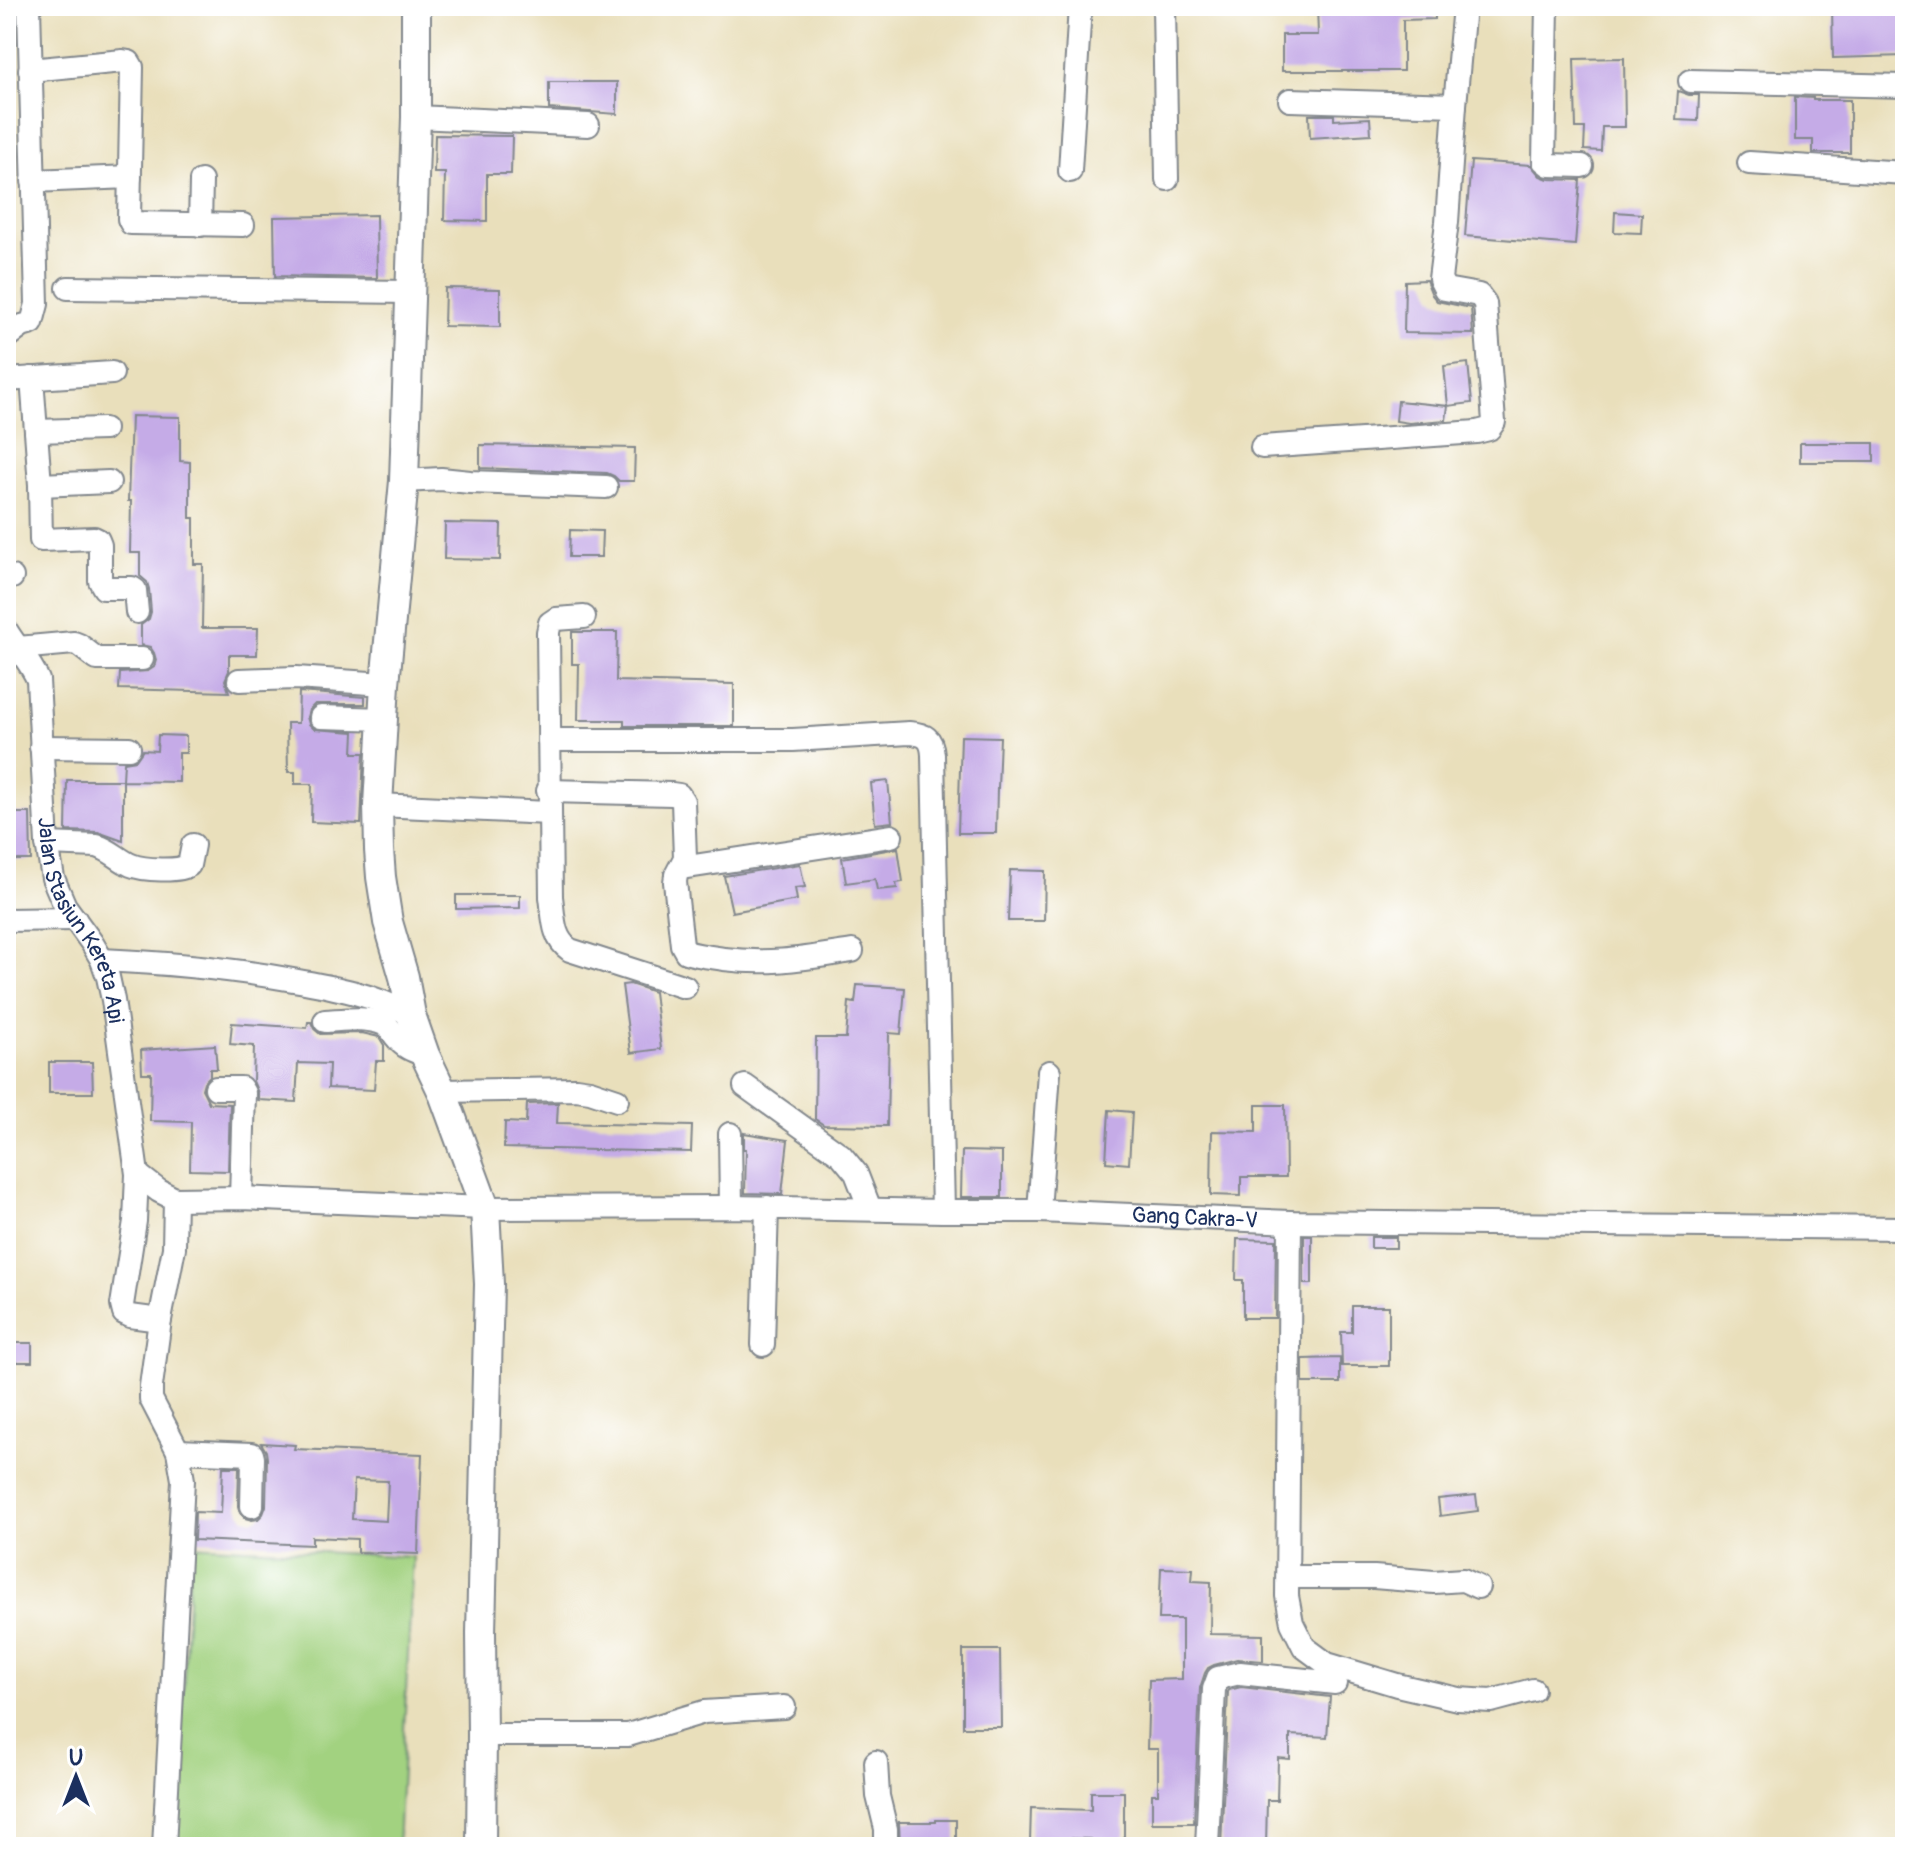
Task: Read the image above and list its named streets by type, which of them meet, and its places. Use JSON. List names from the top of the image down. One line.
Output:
{"streets":{"street":["Jalan Stasiun Kereta Api","Gang Cakra-V"]},"north":"top"}
